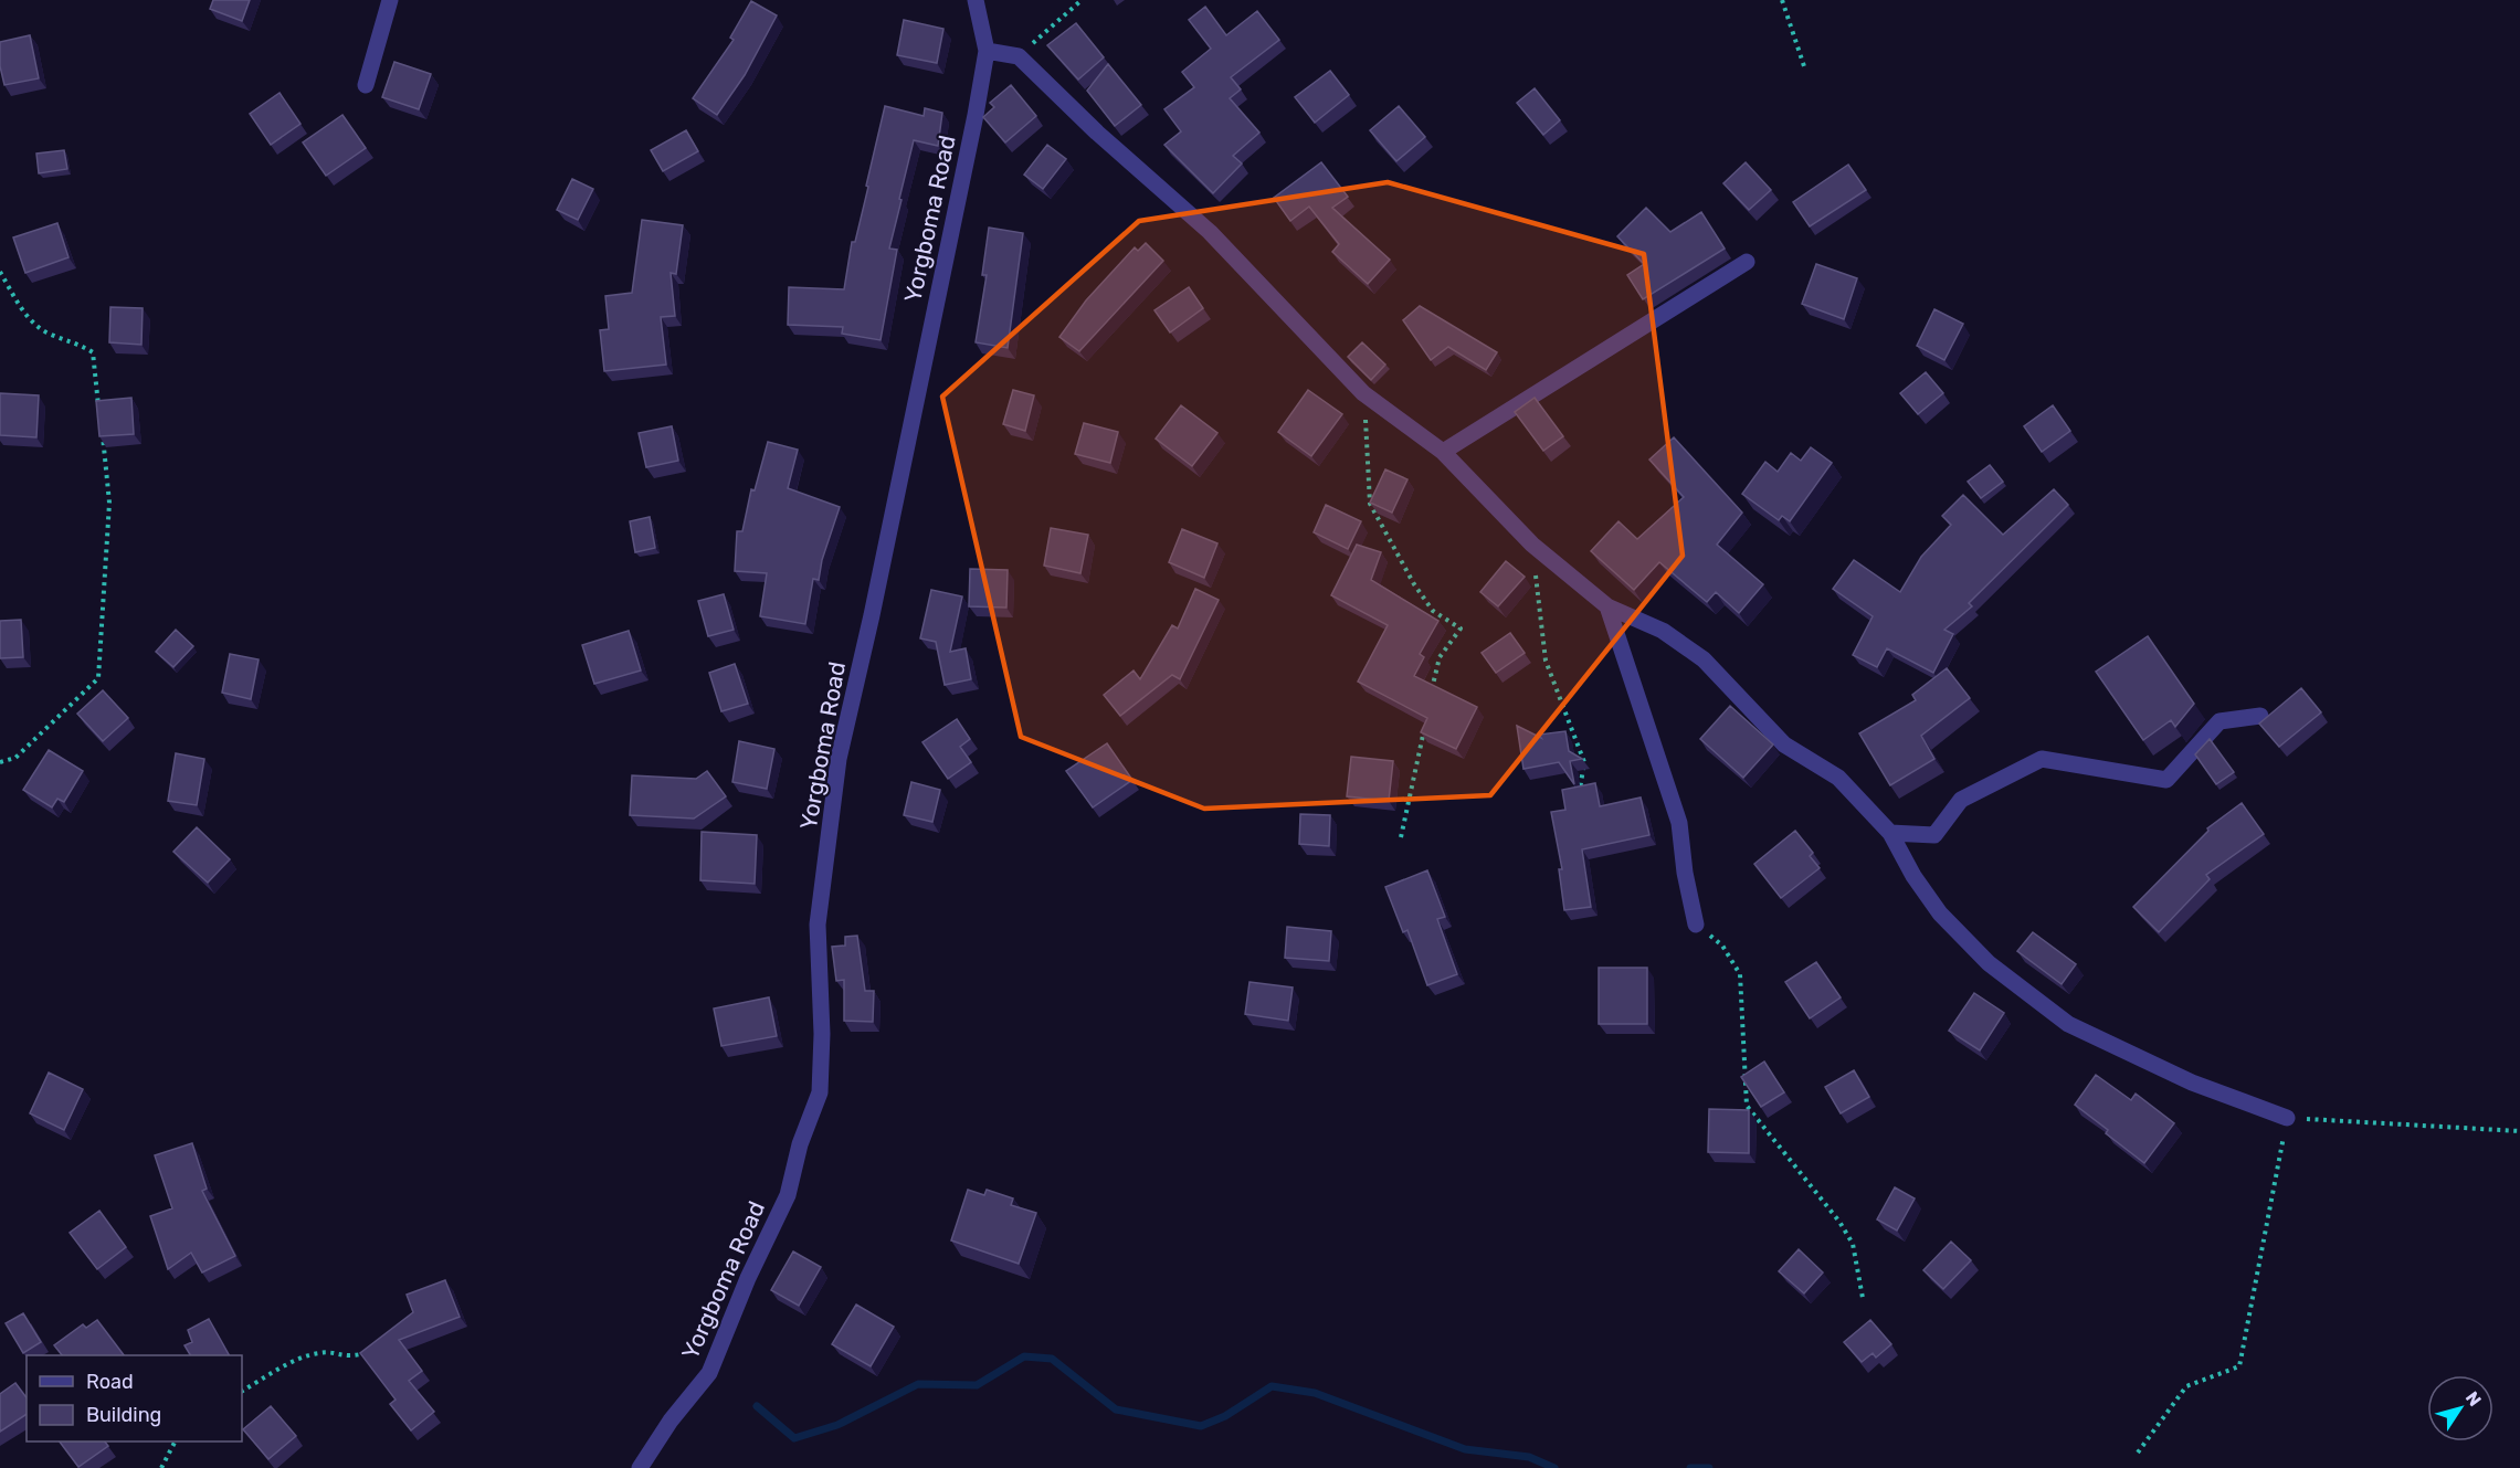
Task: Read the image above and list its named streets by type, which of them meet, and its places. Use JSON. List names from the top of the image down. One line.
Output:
{"streets":{"street":["Yorgboma Road"]},"legend":["Road","Building"],"north":"top right"}
